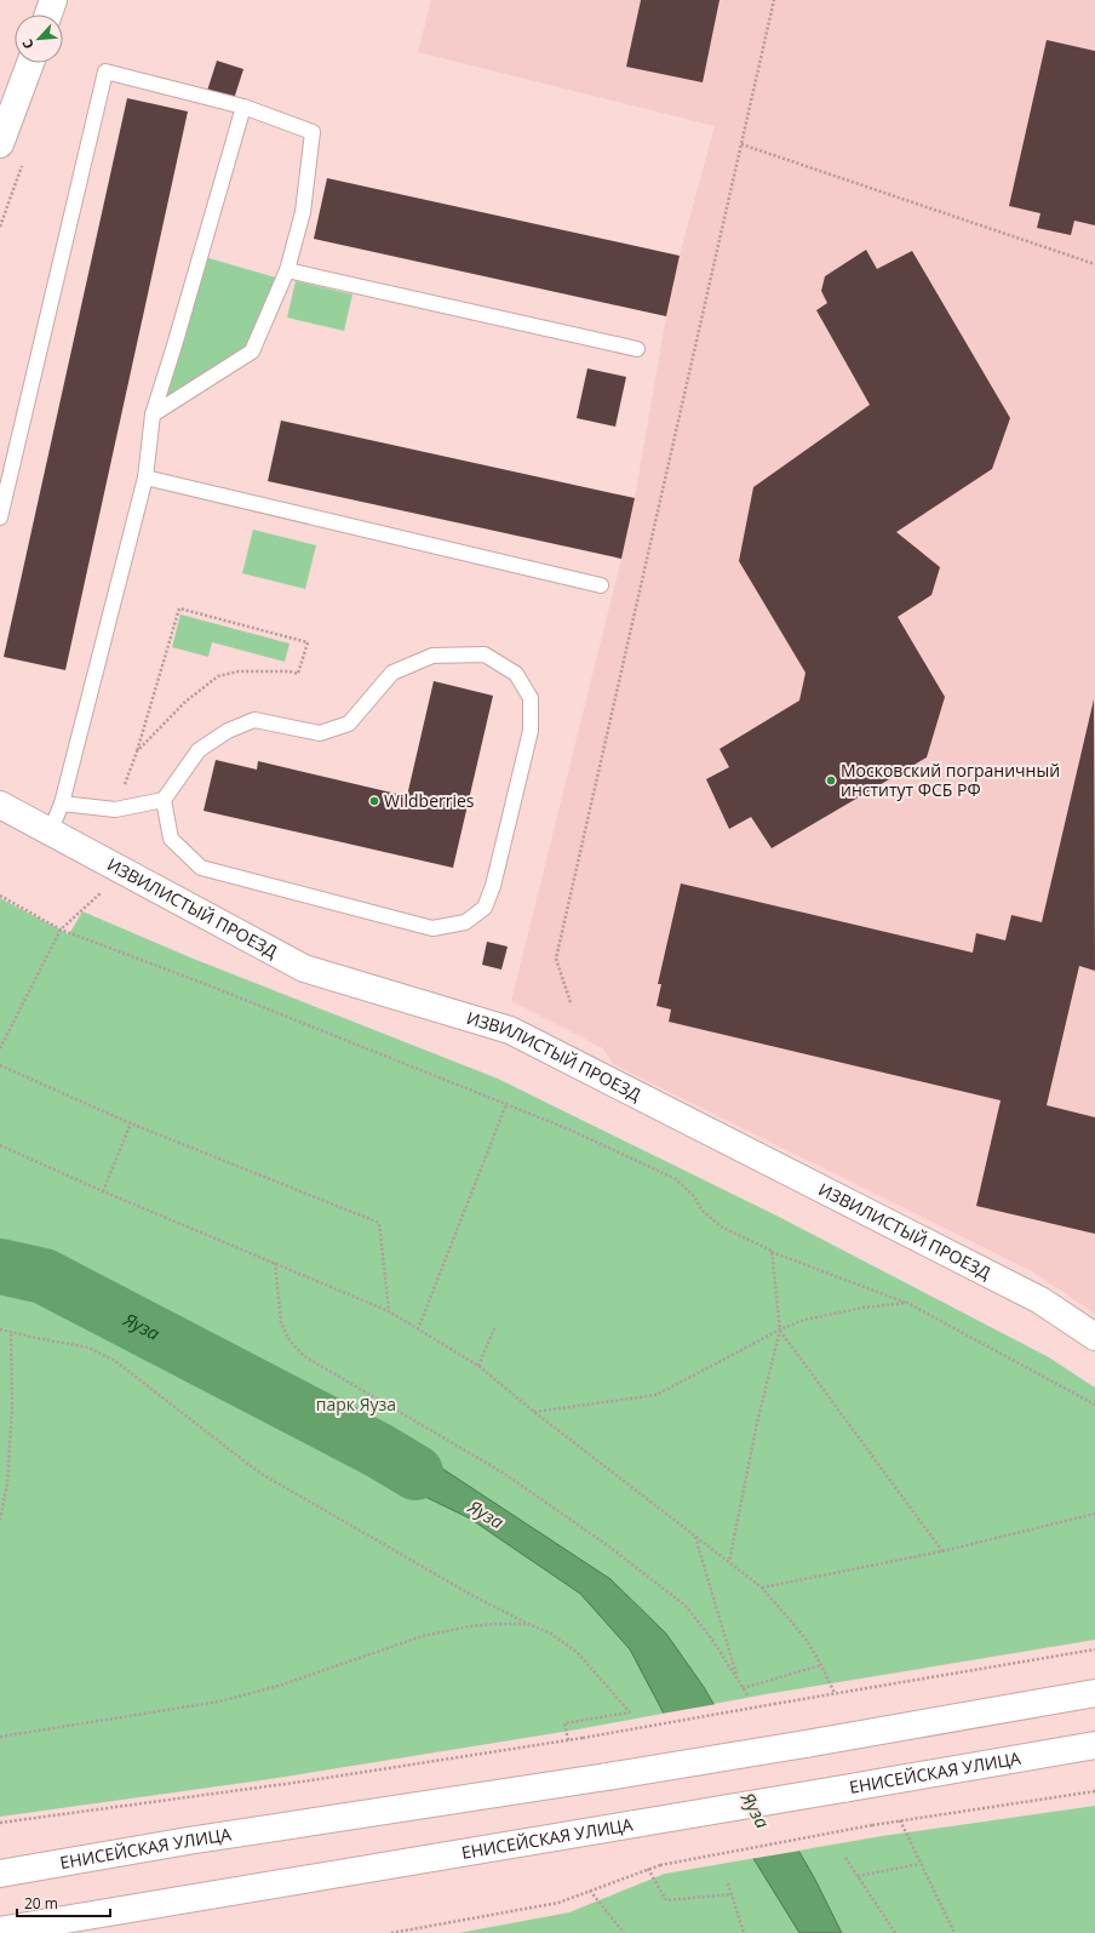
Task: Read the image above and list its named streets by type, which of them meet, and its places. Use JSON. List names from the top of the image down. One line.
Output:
{"streets":{"main road":["ИЗВИЛИСТЫЙ ПРОЕЗД","ЕНИСЕЙСКАЯ УЛИЦА"]},"water":["Яуза"],"parks":["парк Яуза"],"places":["Московский пограничный институт ФСБ РФ","Wildberries"],"scale_bar":"20 m","north":"bottom left"}
